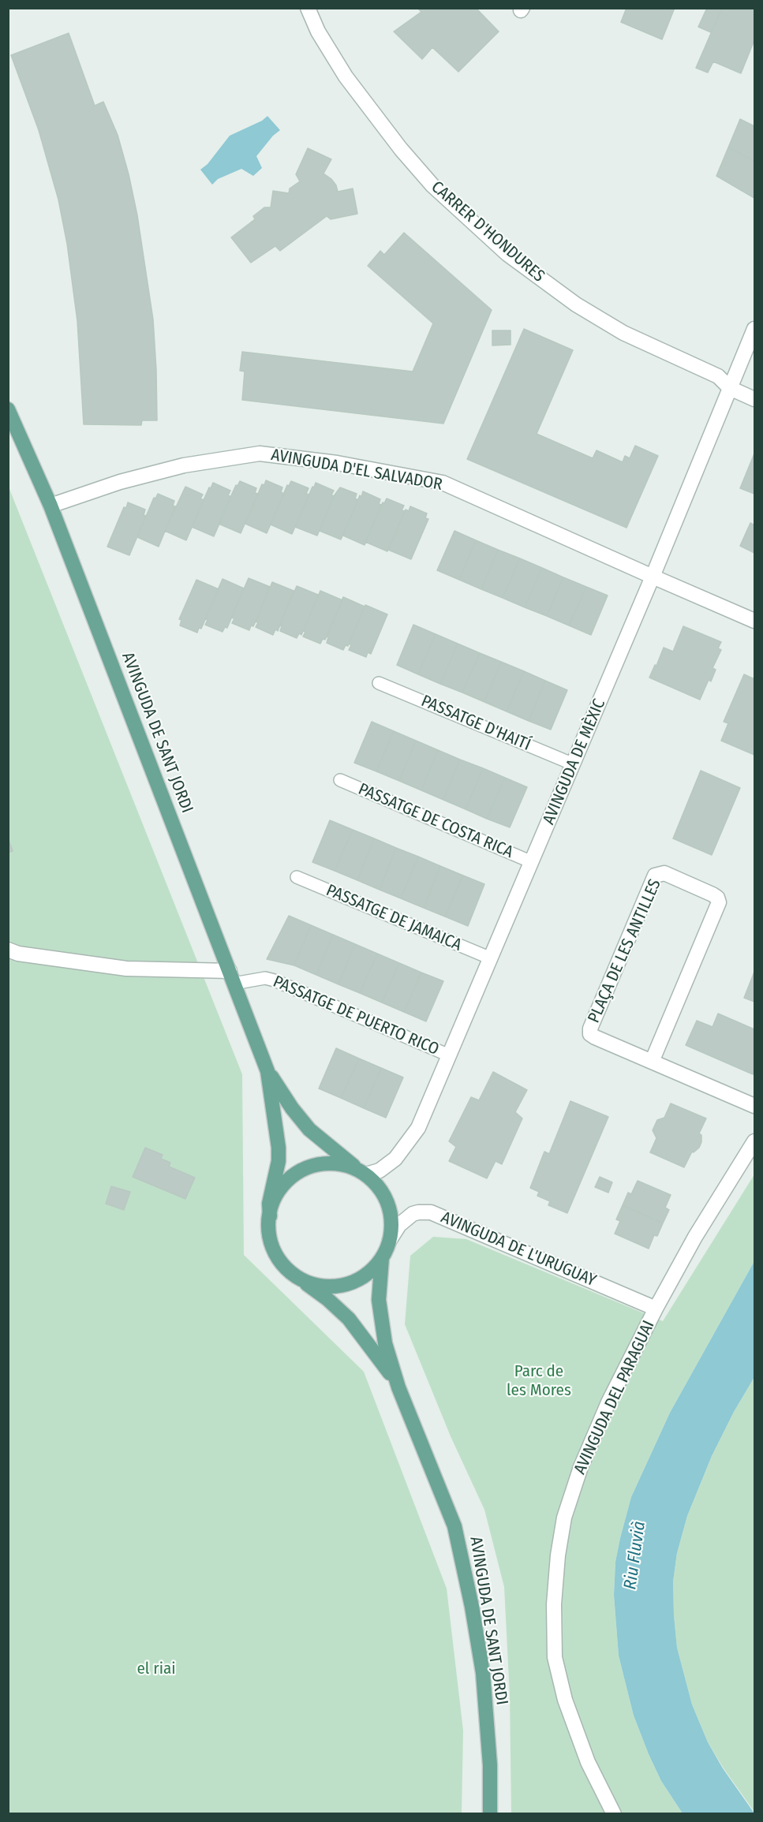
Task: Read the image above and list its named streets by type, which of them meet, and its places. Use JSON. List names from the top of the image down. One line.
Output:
{"streets":{"main road":["AVINGUDA DE SANT JORDI"],"street":["CARRER D'HONDURES","AVINGUDA D'EL SALVADOR","AVINGUDA DE MÈXIC","PLAÇA DE LES ANTILLES","AVINGUDA DE L'URUGUAY","AVINGUDA DEL PARAGUAI"],"lane":["PASSATGE D'HAITÍ","PASSATGE DE COSTA RICA","PASSATGE DE JAMAICA","PASSATGE DE PUERTO RICO"]},"crossings":[["CARRER D'HONDURES","AVINGUDA DE MÈXIC"],["AVINGUDA D'EL SALVADOR","AVINGUDA DE SANT JORDI"],["AVINGUDA D'EL SALVADOR","AVINGUDA DE MÈXIC"],["PASSATGE D'HAITÍ","AVINGUDA DE MÈXIC"],["AVINGUDA DE SANT JORDI","AVINGUDA DE MÈXIC"],["AVINGUDA DE SANT JORDI","PASSATGE DE PUERTO RICO"],["AVINGUDA DE SANT JORDI","AVINGUDA DE L'URUGUAY"],["AVINGUDA DE MÈXIC","PASSATGE DE COSTA RICA"],["AVINGUDA DE MÈXIC","PASSATGE DE JAMAICA"],["AVINGUDA DE MÈXIC","PASSATGE DE PUERTO RICO"],["AVINGUDA DE L'URUGUAY","AVINGUDA DEL PARAGUAI"]],"water":["Riu Fluvià"],"parks":["Parc de les Mores","el riai"]}
